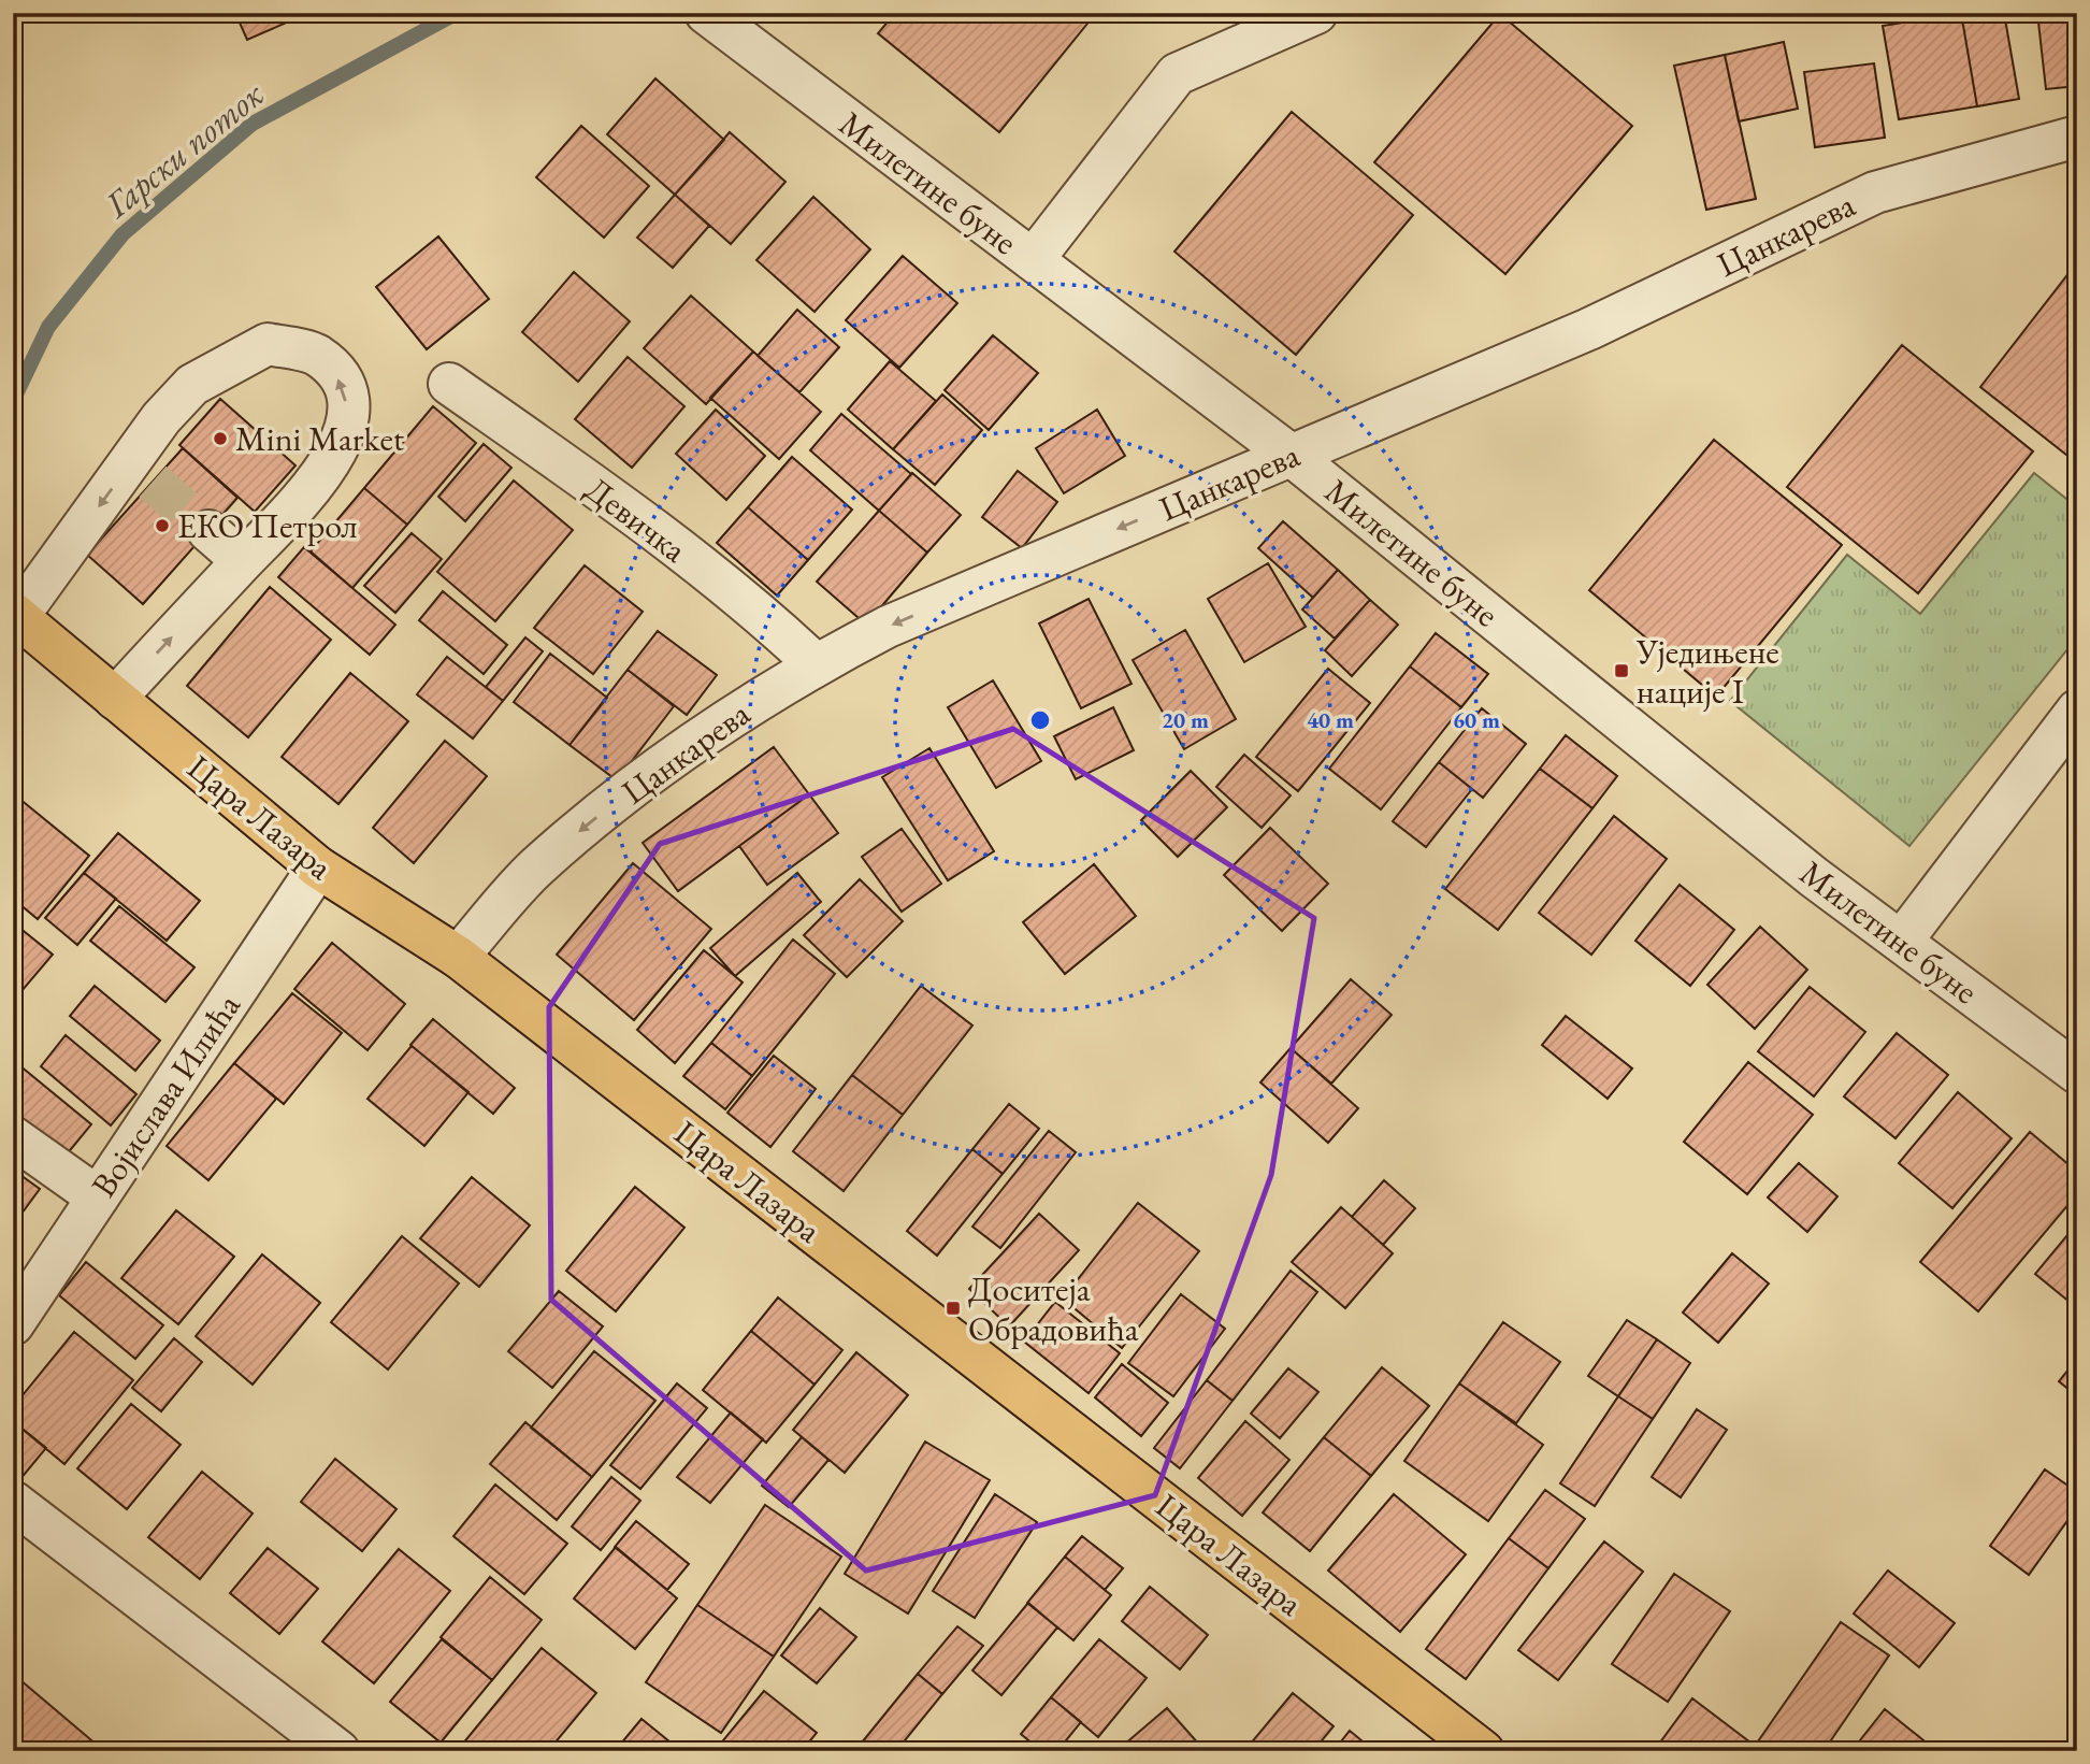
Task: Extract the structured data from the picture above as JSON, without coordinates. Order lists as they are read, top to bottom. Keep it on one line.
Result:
{"streets":{"main road":["Цара Лазара"],"street":["Милетине буне","Цанкарева","Девичка","Војислава Илића"]},"crossings":[["Милетине буне","Цанкарева"],["Цанкарева","Девичка"],["Цанкарева","Цара Лазара"],["Цара Лазара","Војислава Илића"]],"one_way":["Цанкарева"],"water":["Гарски поток"],"places":{"other":["Mini Market","ЕКО Петрол"],"transit":["Уједињене нације I","Доситеја Обрадовића"]},"rings":["20 m","40 m","60 m"]}
